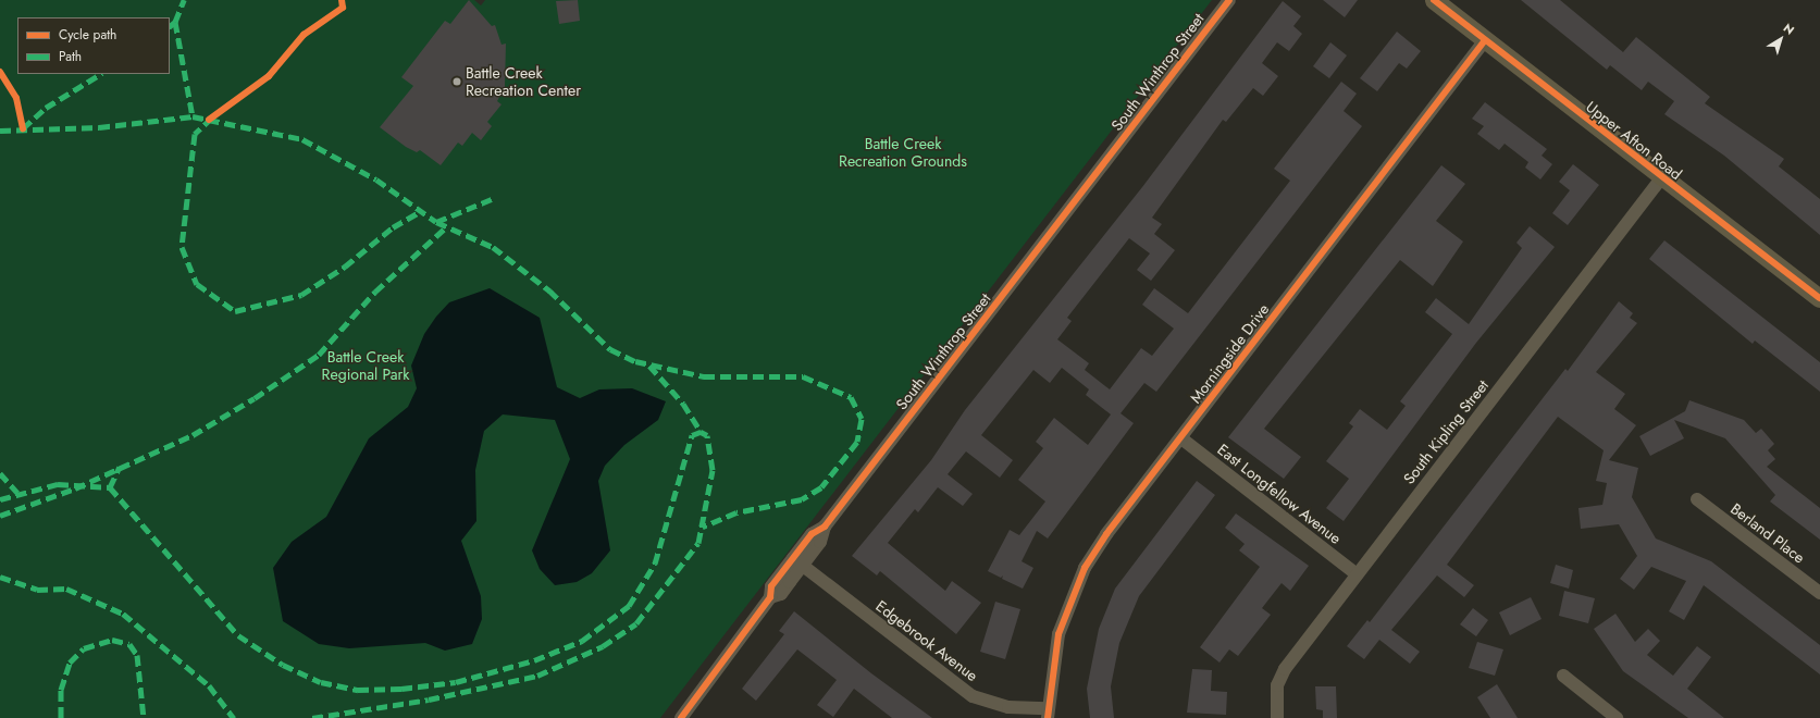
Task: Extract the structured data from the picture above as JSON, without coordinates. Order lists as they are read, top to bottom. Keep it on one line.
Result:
{"streets":{"street":["South Winthrop Street","Upper Afton Road","Morningside Drive","South Kipling Street","East Longfellow Avenue","Berland Place","Edgebrook Avenue"]},"crossings":[["South Winthrop Street","Edgebrook Avenue"],["Upper Afton Road","Morningside Drive"],["Upper Afton Road","South Kipling Street"],["Morningside Drive","East Longfellow Avenue"],["Morningside Drive","Edgebrook Avenue"],["South Kipling Street","East Longfellow Avenue"]],"parks":["Battle Creek Recreation Grounds","Battle Creek Regional Park"],"places":["Battle Creek Recreation Center"],"legend":["Cycle path","Path"],"north":"top right"}
